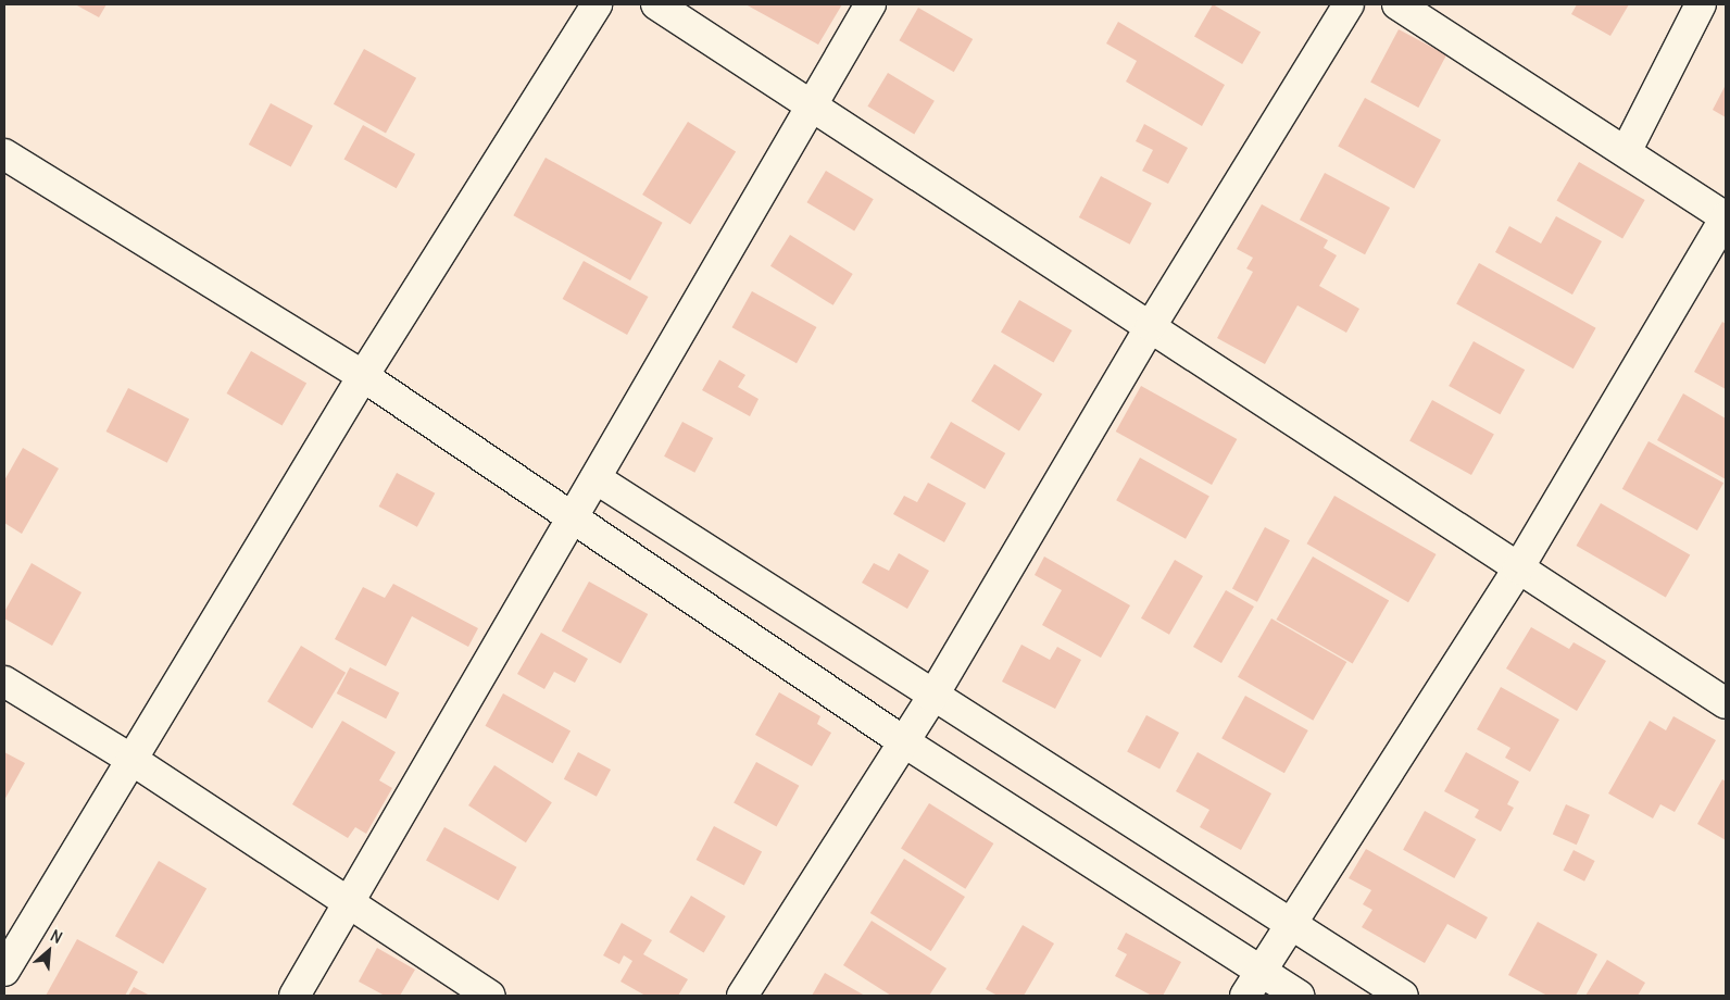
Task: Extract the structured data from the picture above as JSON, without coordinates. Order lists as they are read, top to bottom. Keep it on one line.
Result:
{"north":"top right"}
